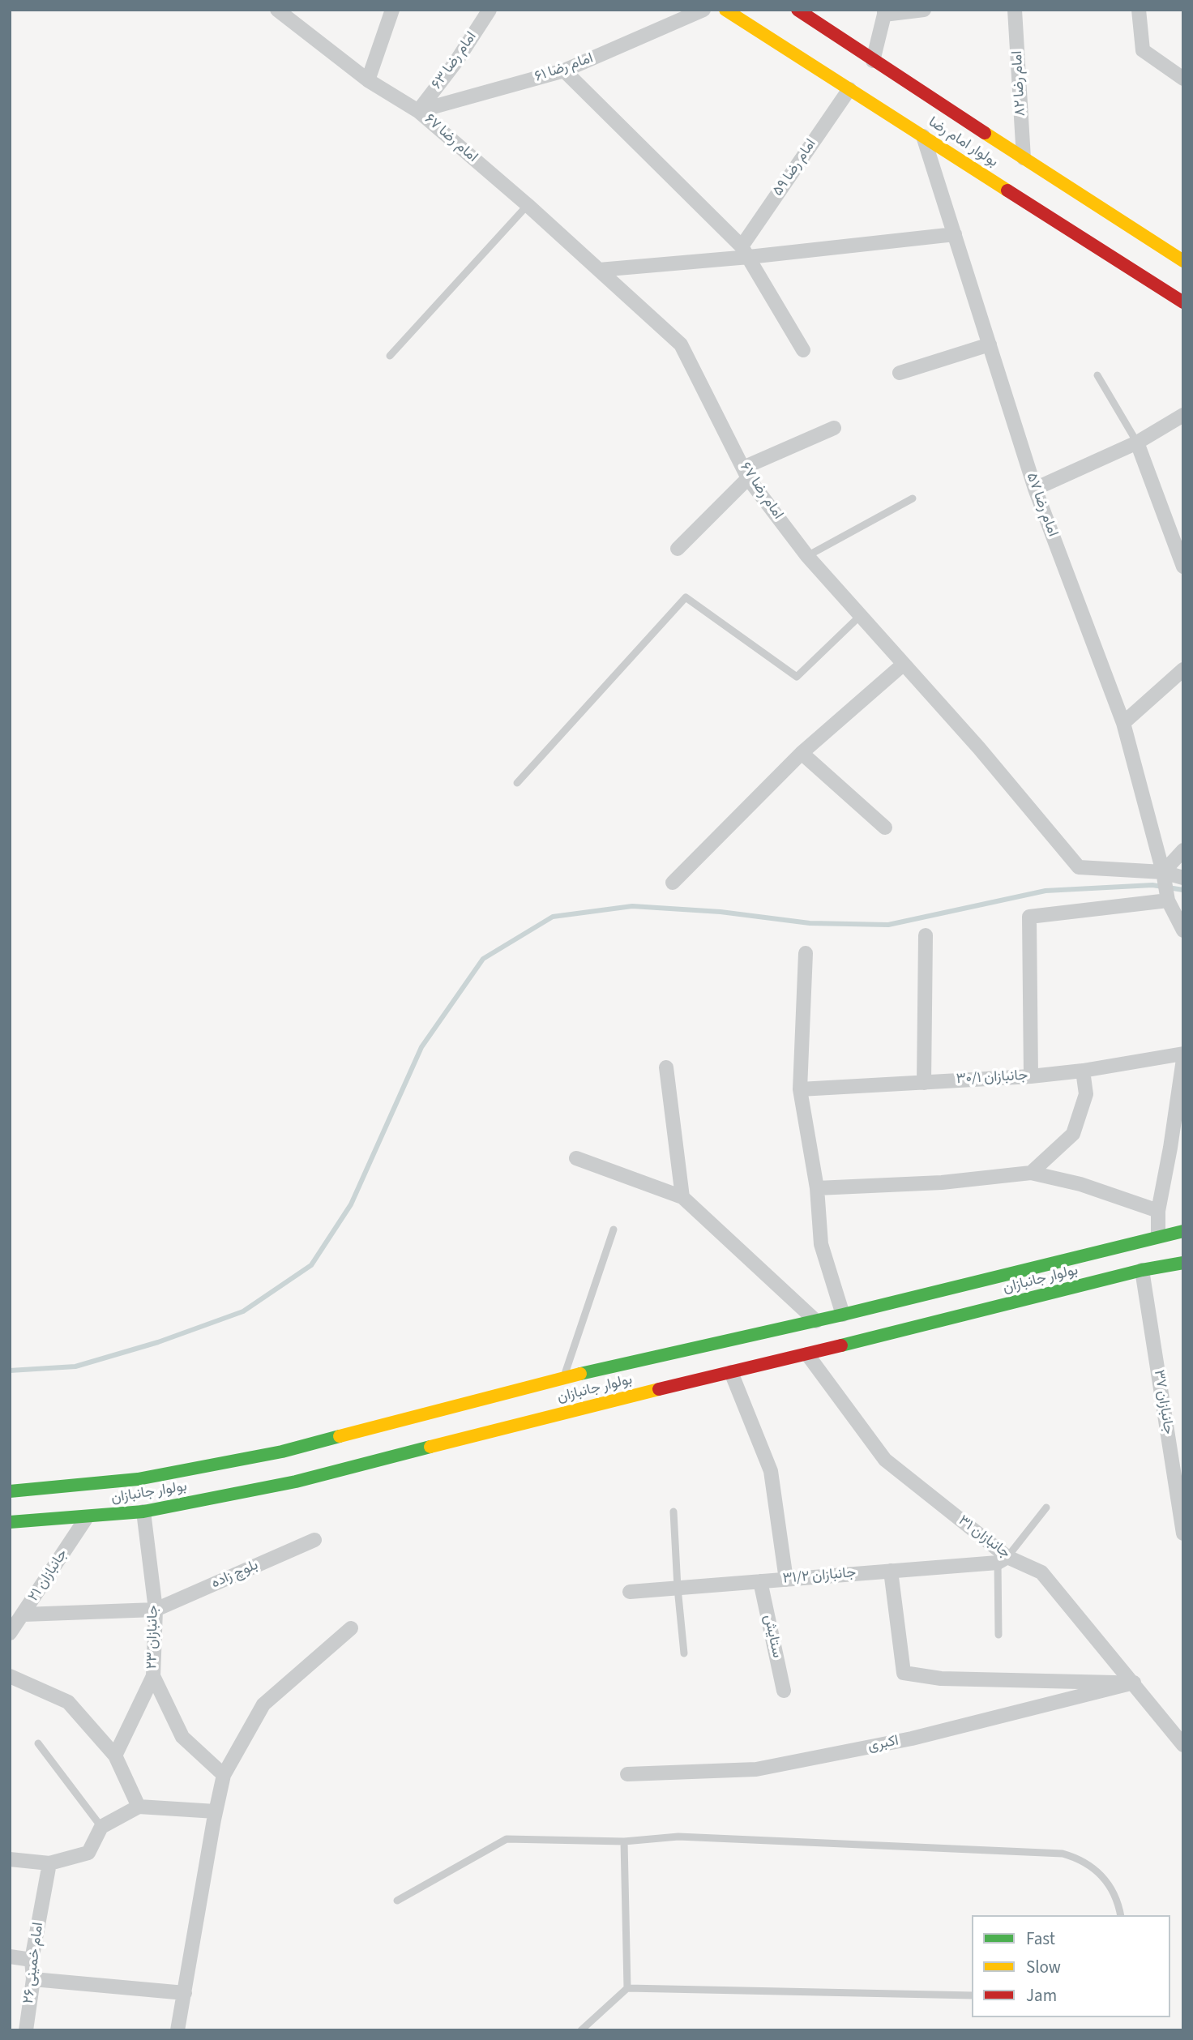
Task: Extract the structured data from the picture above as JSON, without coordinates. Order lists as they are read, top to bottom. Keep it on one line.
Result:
{"streets":{"main road":["بولوار امام رضا","بولوار جانبازان"],"street":["امام رضا ۶۳","امام رضا ۶۱","امام رضا ۸۲","امام رضا ۶۷","امام رضا ۵۹","امام رضا ۵۷","جانبازان ۳۰/۱","جانبازان ۳۷","جانبازان ۳۱","بلوچ زاده","جانبازان ۲۱","جانبازان ۳۱/۲","ستایش","جانبازان ۲۳","اکبری","امام خمینی ۲۶"]},"crossings":[["امام رضا ۶۳","امام رضا ۶۱"],["امام رضا ۶۳","امام رضا ۶۷"],["امام رضا ۶۱","امام رضا ۶۷"],["امام رضا ۸۲","بولوار امام رضا"],["امام رضا ۶۷","امام رضا ۵۷"],["بولوار امام رضا","امام رضا ۵۹"],["بولوار امام رضا","امام رضا ۵۷"],["بولوار جانبازان","جانبازان ۳۷"],["بولوار جانبازان","جانبازان ۳۱"],["بولوار جانبازان","جانبازان ۲۱"],["بولوار جانبازان","جانبازان ۲۳"],["جانبازان ۳۱","جانبازان ۳۱/۲"],["جانبازان ۳۱","اکبری"],["بلوچ زاده","جانبازان ۲۳"],["جانبازان ۳۱/۲","ستایش"]],"legend":["Fast","Slow","Jam"]}
